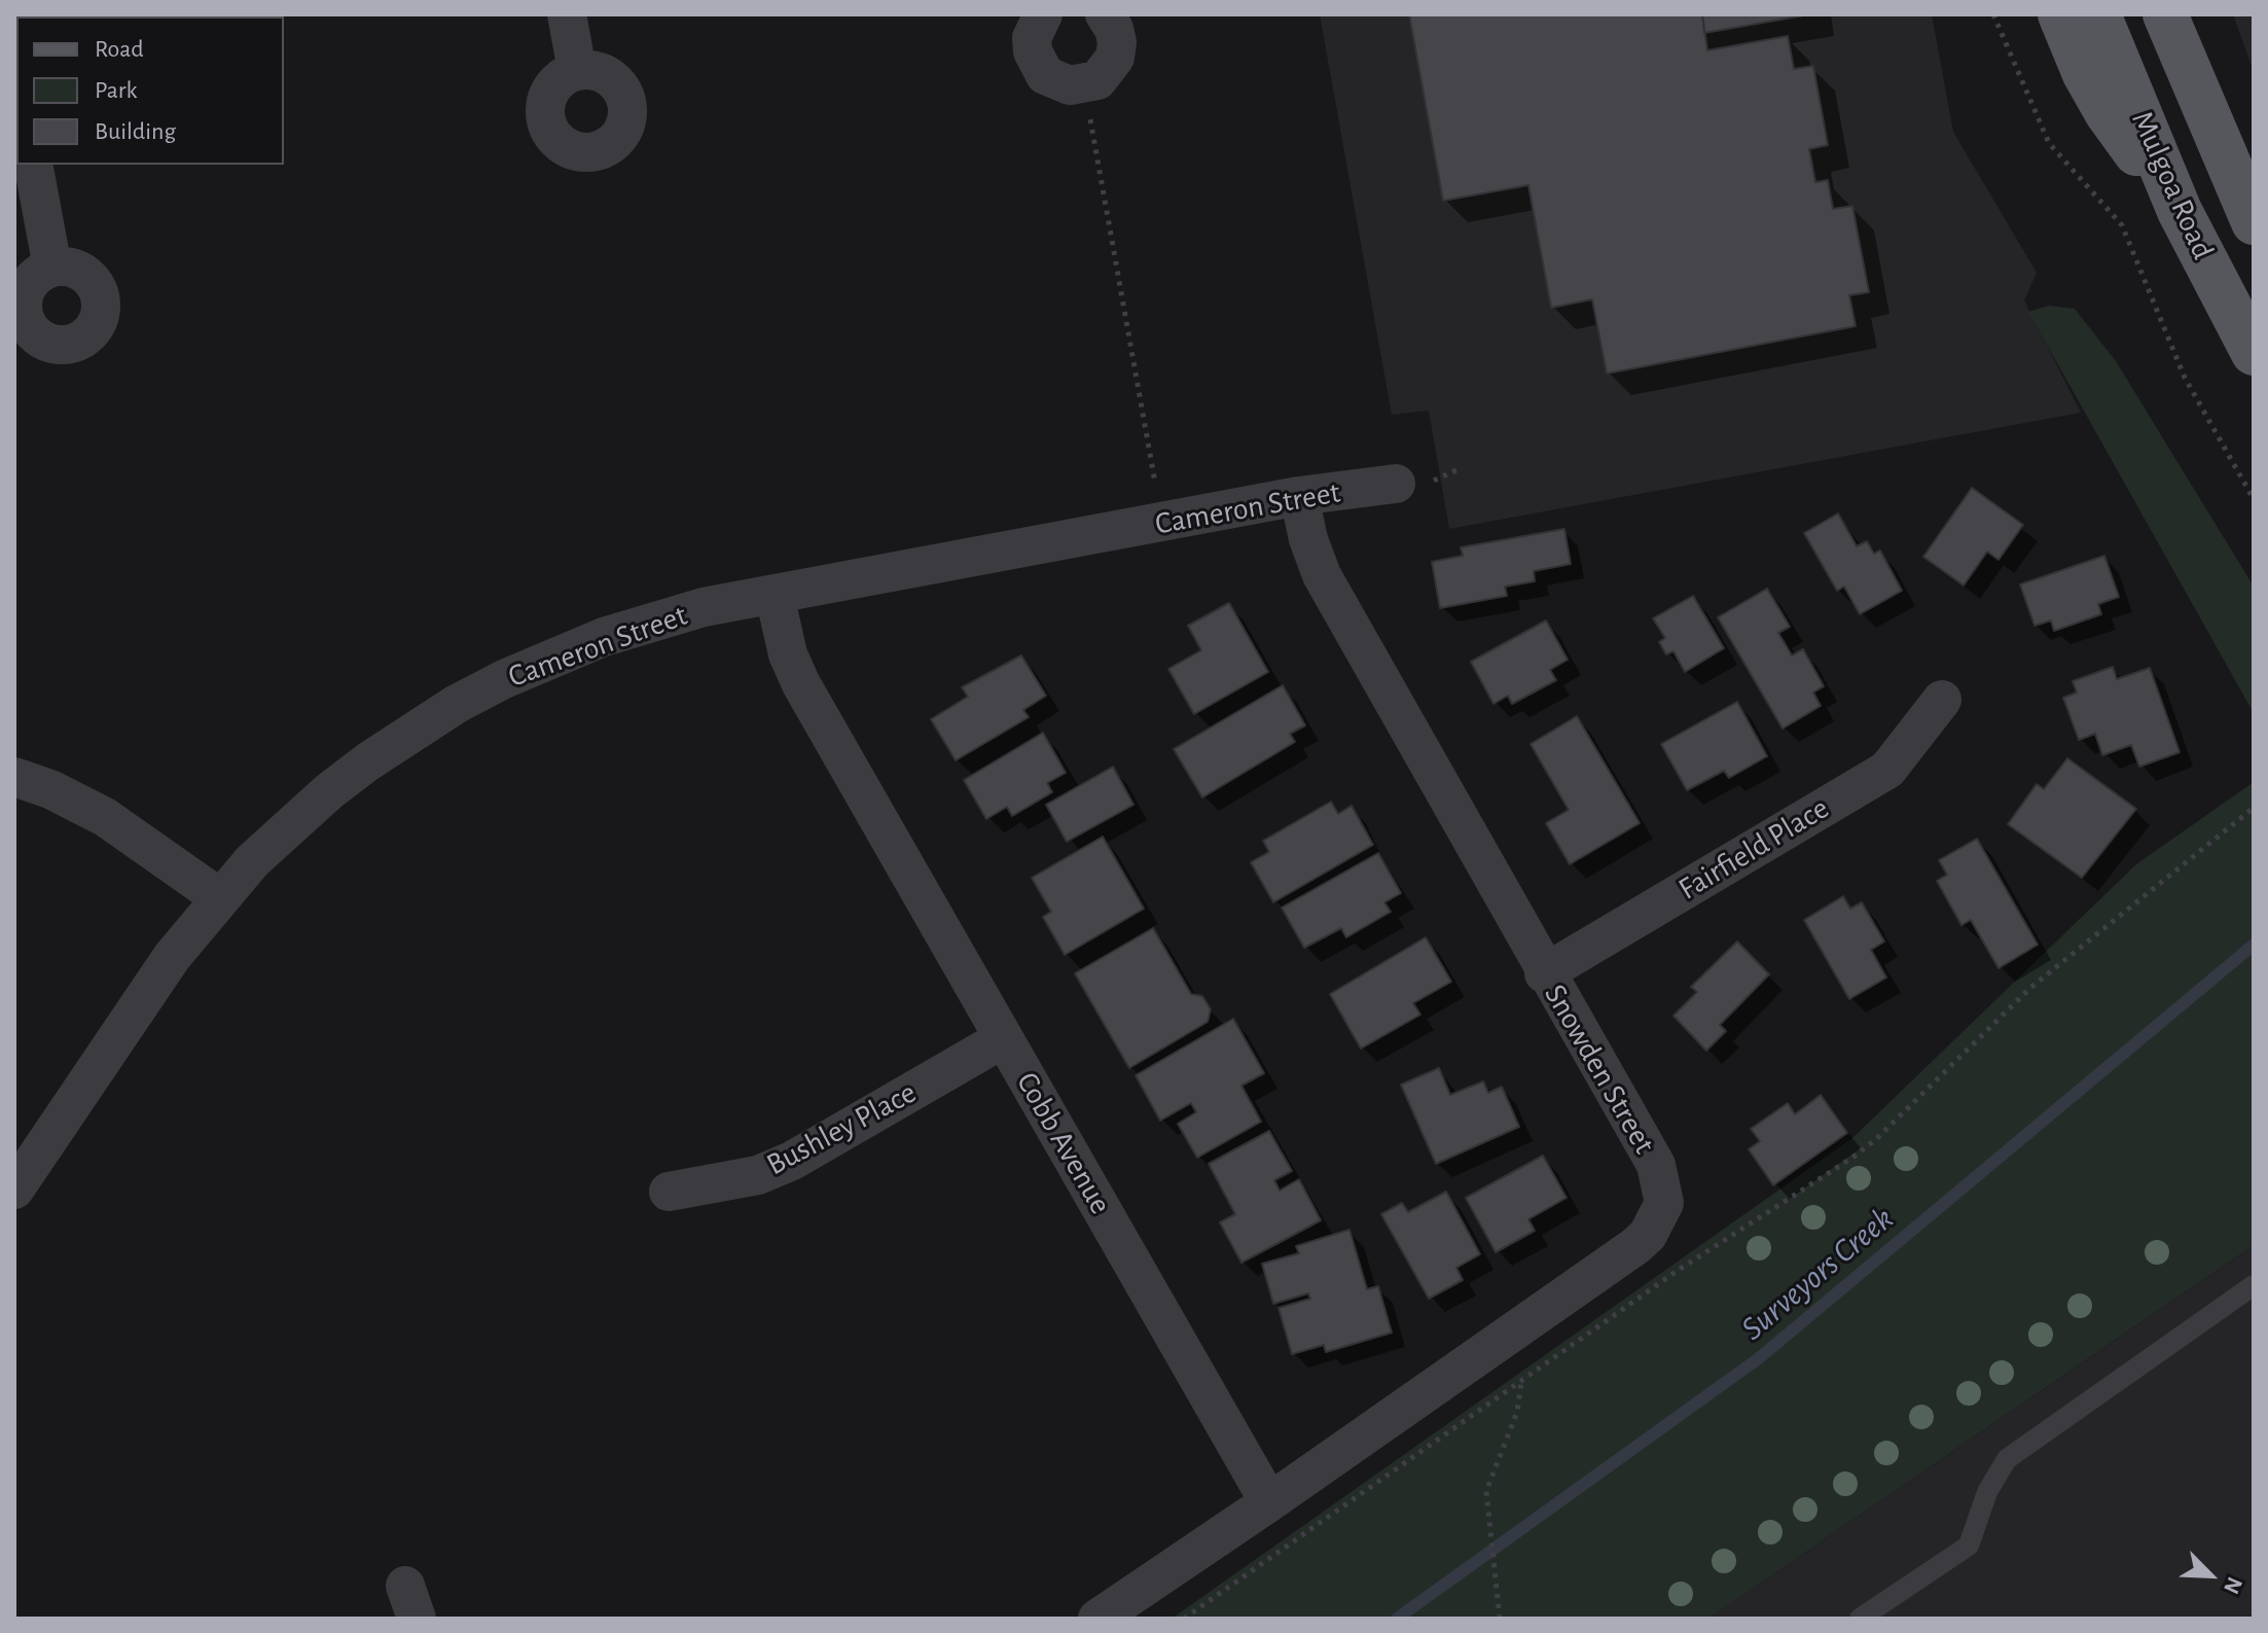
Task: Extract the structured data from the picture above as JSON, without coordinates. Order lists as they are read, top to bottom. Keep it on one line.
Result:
{"streets":{"main road":["Mulgoa Road"],"street":["Cameron Street","Fairfield Place","Snowden Street","Bushley Place","Cobb Avenue"]},"crossings":[["Cameron Street","Snowden Street"],["Cameron Street","Cobb Avenue"],["Fairfield Place","Snowden Street"],["Snowden Street","Cobb Avenue"],["Bushley Place","Cobb Avenue"]],"water":["Surveyors Creek"],"legend":["Road","Park","Building"],"north":"bottom right"}
